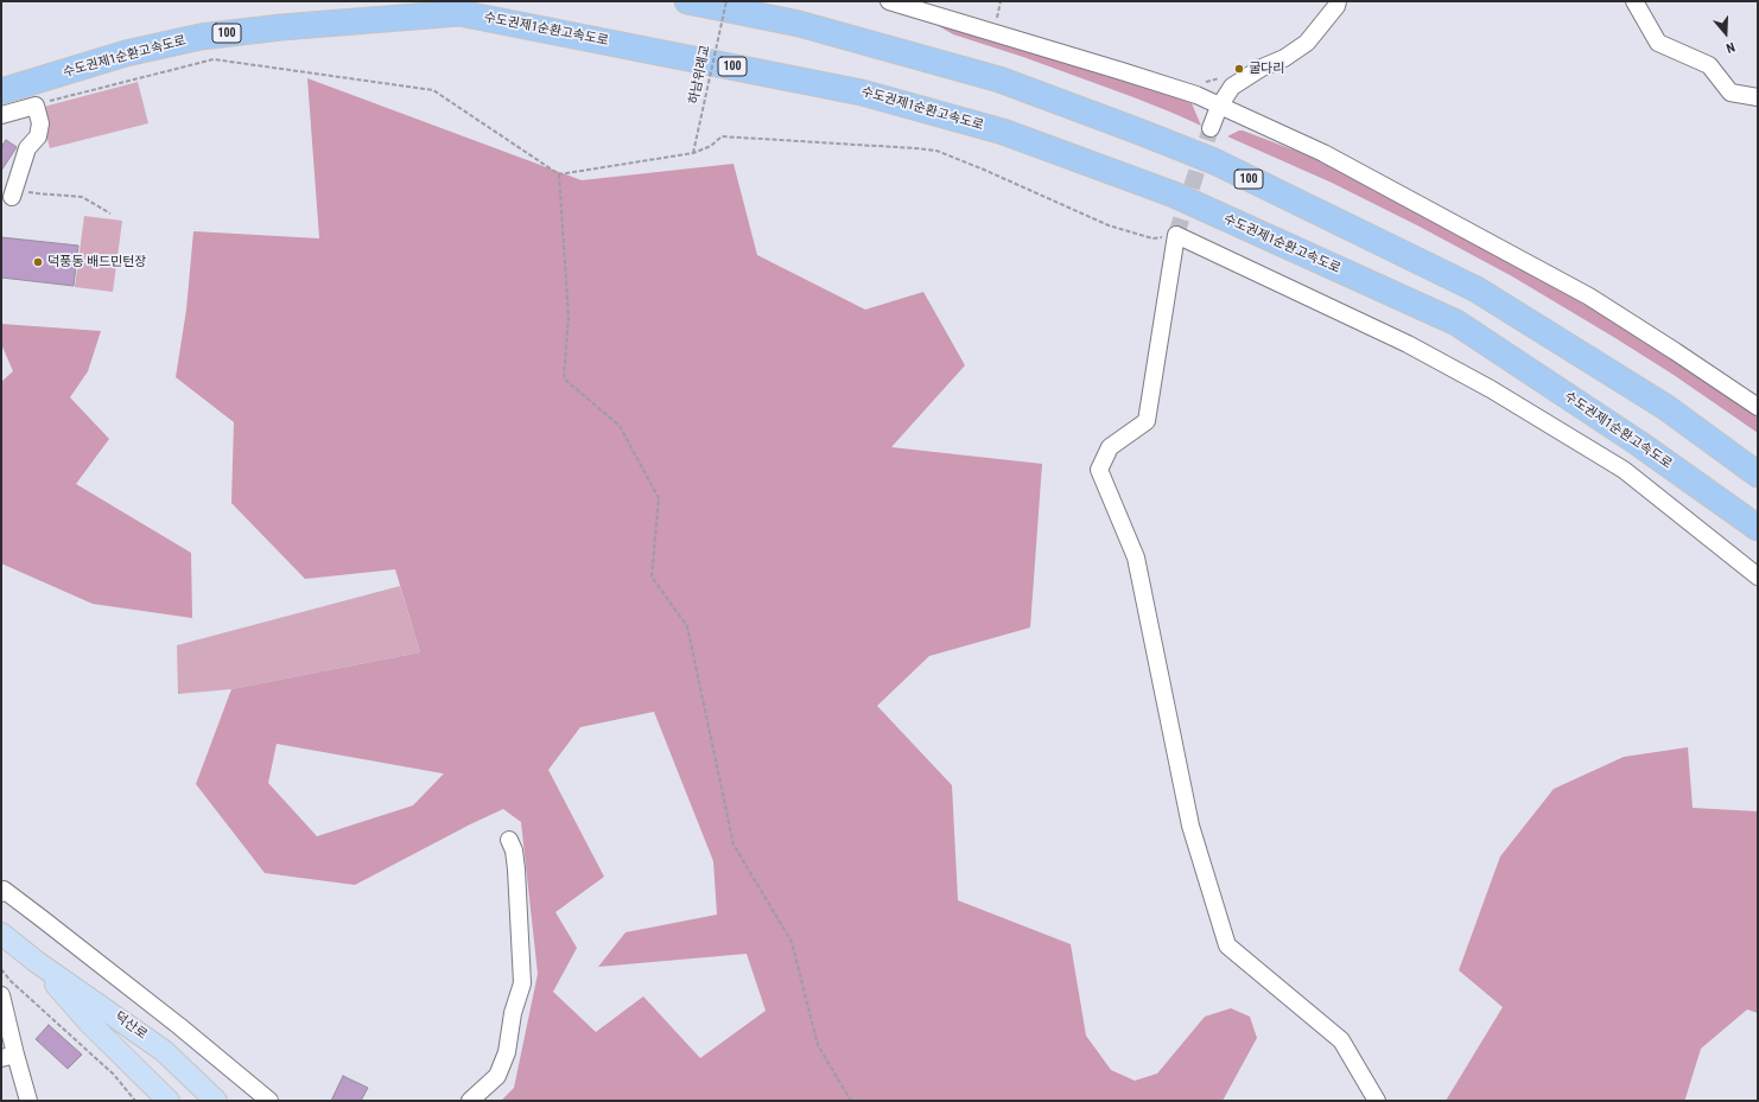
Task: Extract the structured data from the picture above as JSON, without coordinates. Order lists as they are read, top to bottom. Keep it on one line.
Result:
{"streets":{"highway":["수도권제1순환고속도로","100"],"main road":["덕산로"],"path":["하남위례교"]},"places":["굴다리","덕풍동 배드민턴장"],"north":"bottom"}
